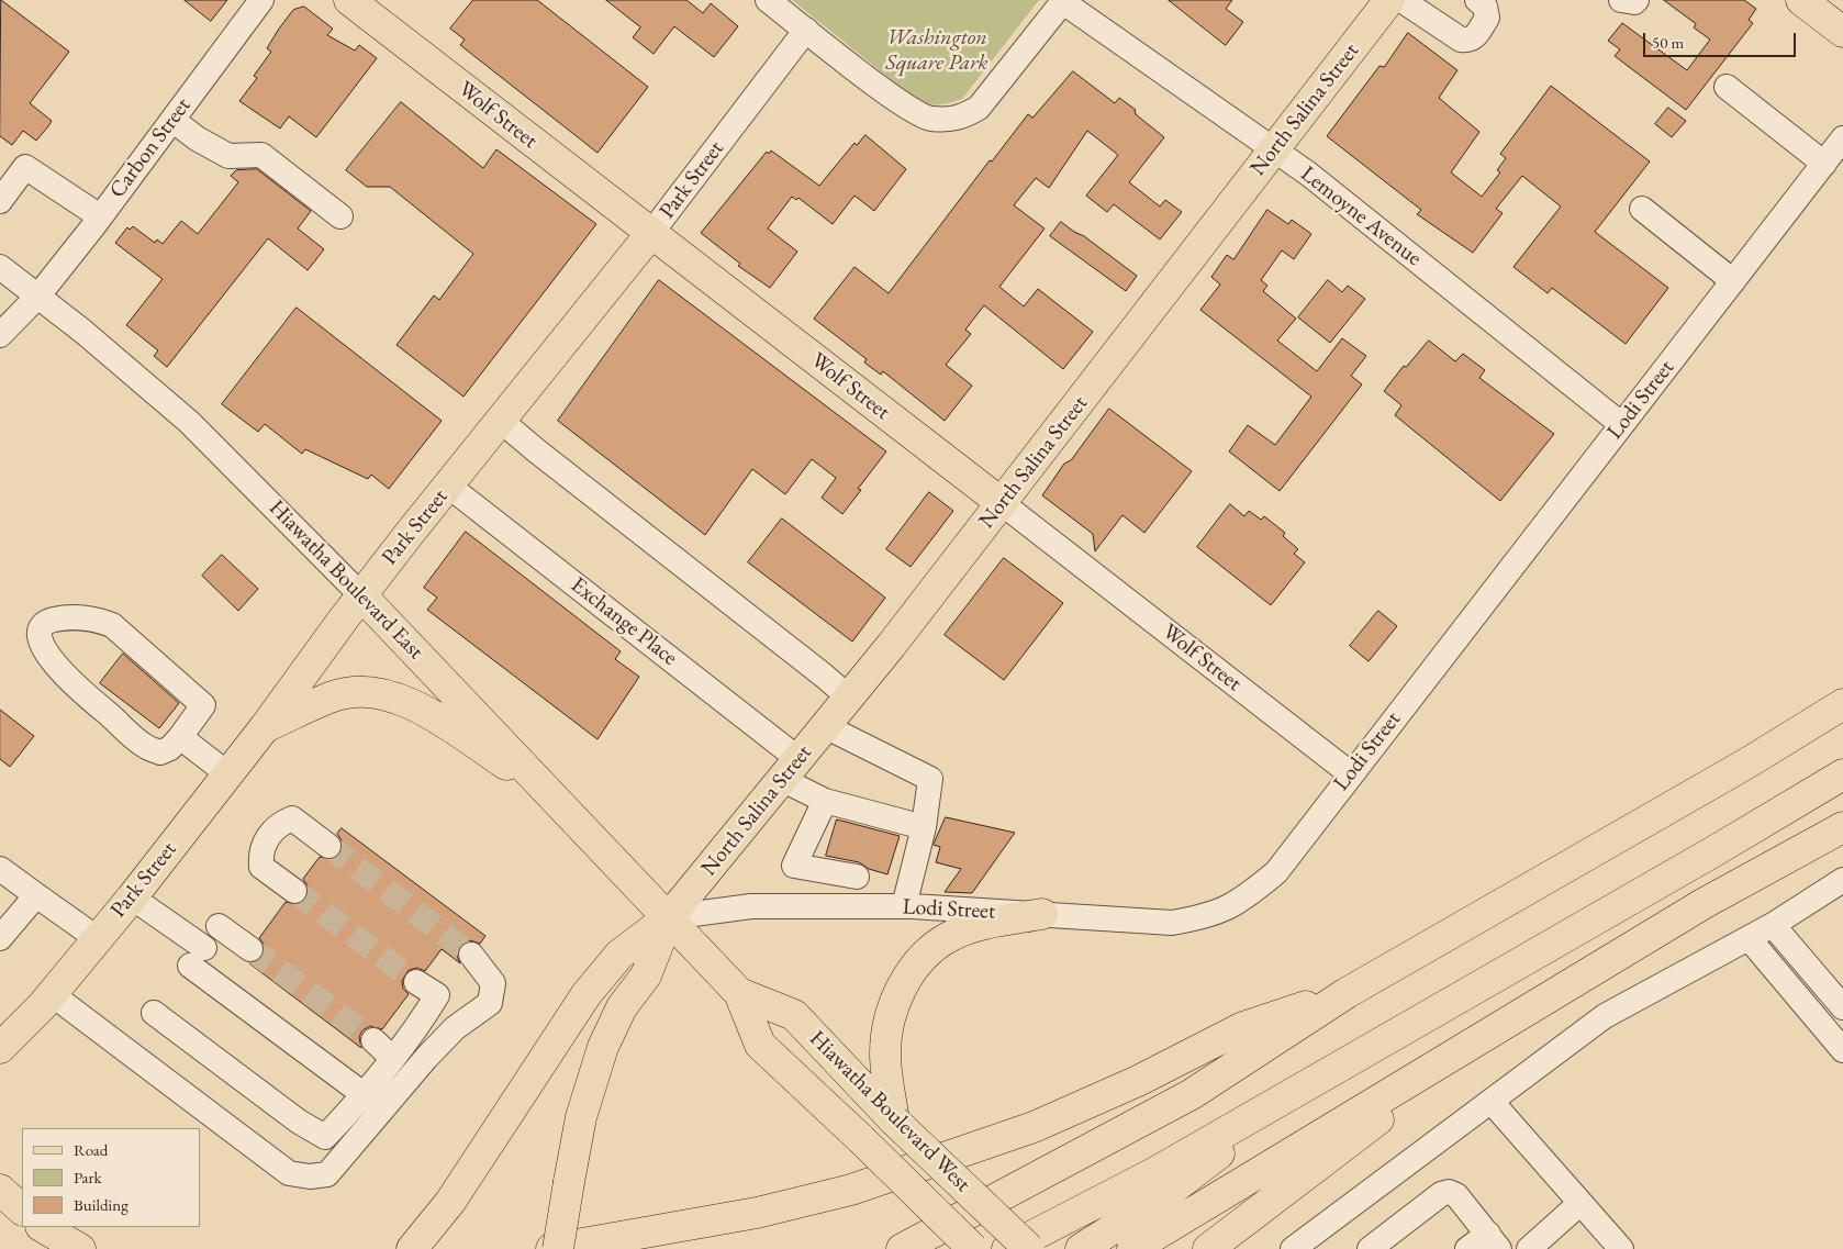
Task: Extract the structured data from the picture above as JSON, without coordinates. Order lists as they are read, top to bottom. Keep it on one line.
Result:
{"streets":{"main road":["North Salina Street","Wolf Street","Park Street","Hiawatha Boulevard East","Hiawatha Boulevard West"],"street":["Carbon Street","Lemoyne Avenue","Lodi Street","Exchange Place"]},"crossings":[["North Salina Street","Wolf Street"],["North Salina Street","Lemoyne Avenue"],["North Salina Street","Lodi Street"],["North Salina Street","Hiawatha Boulevard East"],["North Salina Street","Exchange Place"],["North Salina Street","Hiawatha Boulevard West"],["Wolf Street","Park Street"],["Wolf Street","Lodi Street"],["Carbon Street","Hiawatha Boulevard East"],["Park Street","Hiawatha Boulevard East"],["Park Street","Exchange Place"],["Lemoyne Avenue","Lodi Street"],["Lodi Street","Hiawatha Boulevard East"],["Lodi Street","Hiawatha Boulevard West"],["Hiawatha Boulevard East","Hiawatha Boulevard West"]],"parks":["Washington Square Park"],"legend":["Road","Park","Building"],"scale_bar":"50 m"}
